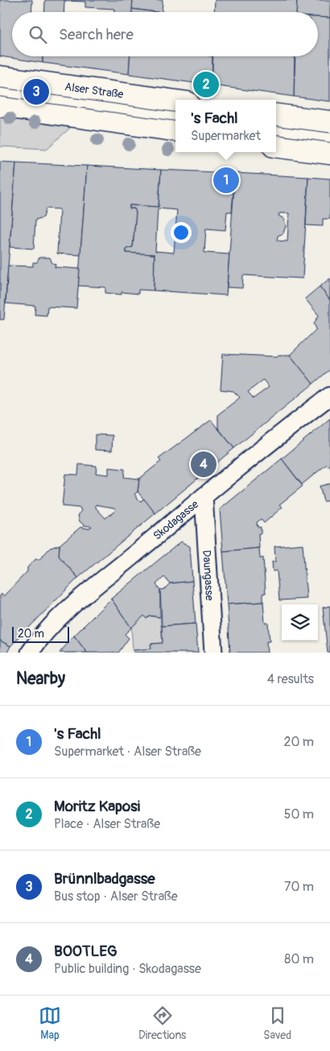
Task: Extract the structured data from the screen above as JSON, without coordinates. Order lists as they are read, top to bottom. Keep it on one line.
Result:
{"streets":{"main road":["Alser Straße"],"street":["Skodagasse","Daungasse"]},"crossings":[["Skodagasse","Daungasse"]],"scale_bar":"20 m","page":{"search":"Search here","pins":["2","3","1","4"],"popup":["'s Fachl","Supermarket"],"scale":"20 m","heading":["Nearby","4 results"],"list":[{"mark":"1","name":"'s Fachl","note":"Supermarket · Alser Straße","value":"20 m"},{"mark":"2","name":"Moritz Kaposi","note":"Place · Alser Straße","value":"50 m"},{"mark":"3","name":"Brünnlbadgasse","note":"Bus stop · Alser Straße","value":"70 m"},{"mark":"4","name":"BOOTLEG","note":"Public building · Skodagasse","value":"80 m"}],"nav":["Map","Directions","Saved"]}}
